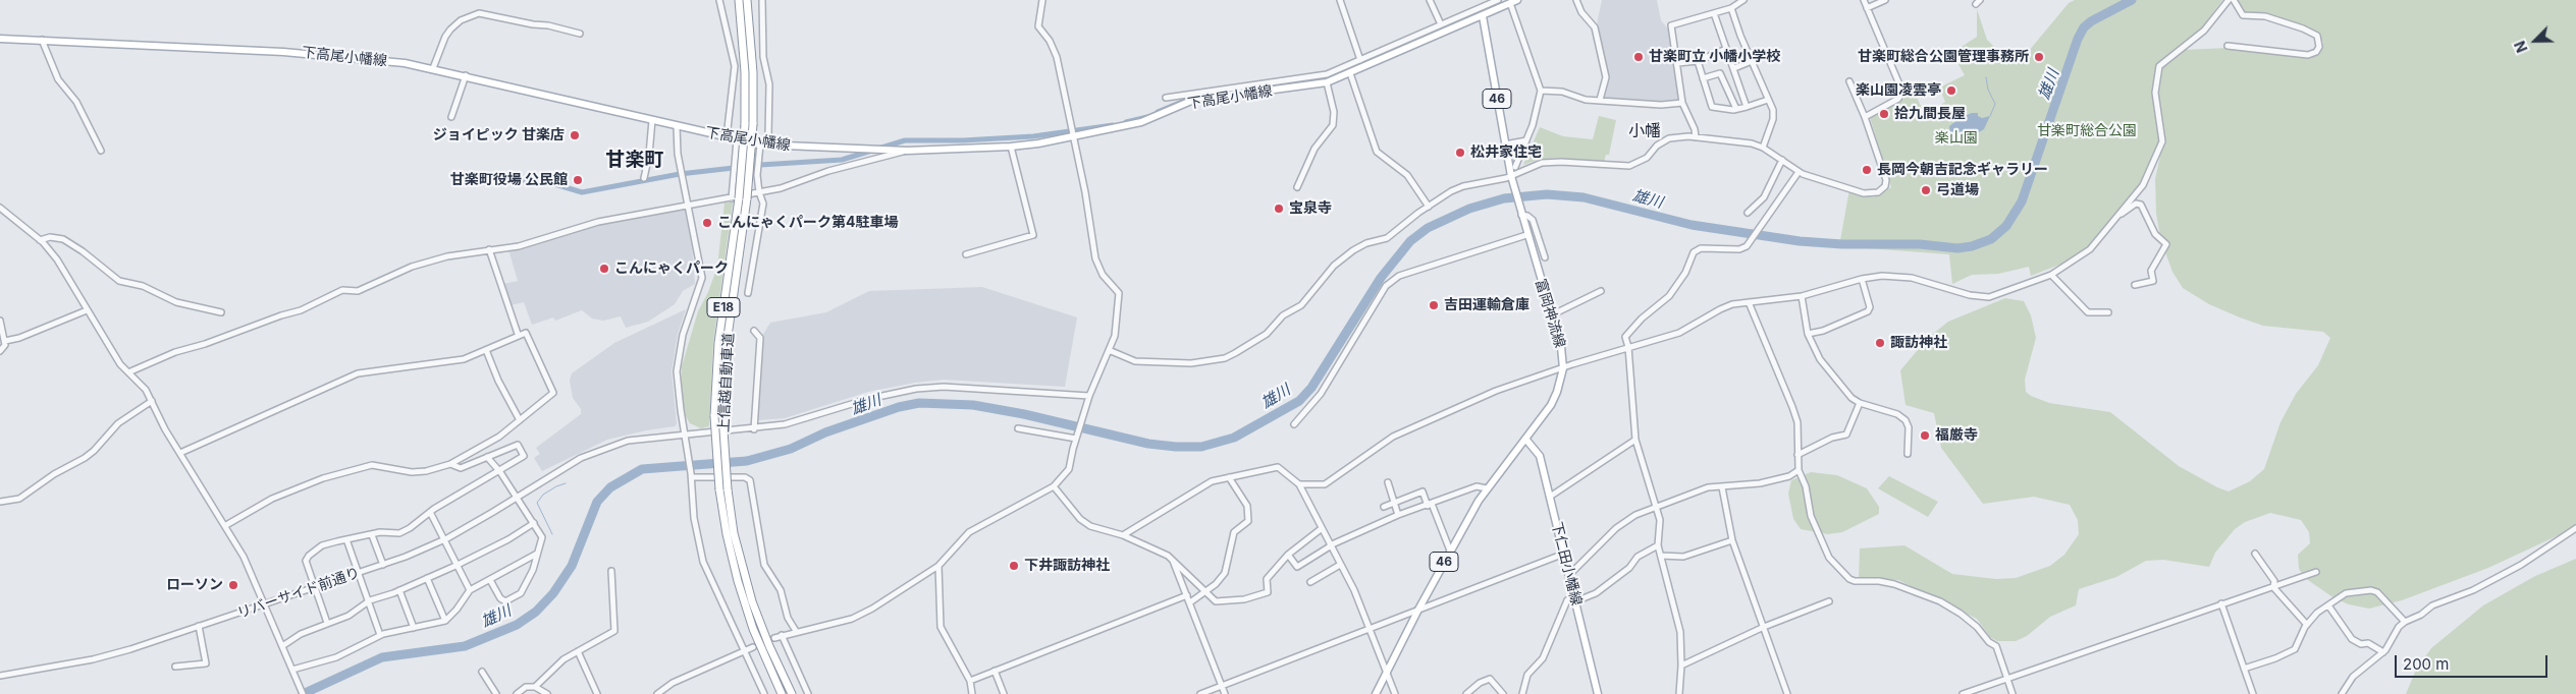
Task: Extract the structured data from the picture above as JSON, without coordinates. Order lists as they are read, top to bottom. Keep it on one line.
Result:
{"streets":{"highway":["E18","上信越自動車道"],"main road":["下高尾小幡線","46","富岡神流線","下仁田小幡線"],"street":["リバーサイド前通り"]},"crossings":[["下高尾小幡線","富岡神流線"],["富岡神流線","下仁田小幡線"]],"districts":["小幡","甘楽町"],"water":["雄川"],"parks":["甘楽町総合公園","楽山園"],"places":["甘楽町立 小幡小学校","甘楽町総合公園管理事務所","楽山園凌雲亭","拾九間長屋","ジョイピック 甘楽店","松井家住宅","長岡今朝吉記念ギャラリー","甘楽町役場 公民館","弓道場","宝泉寺","こんにゃくパーク第4駐車場","こんにゃくパーク","吉田運輸倉庫","諏訪神社","福厳寺","下井諏訪神社","ローソン"],"scale_bar":"200 m","north":"bottom left"}
